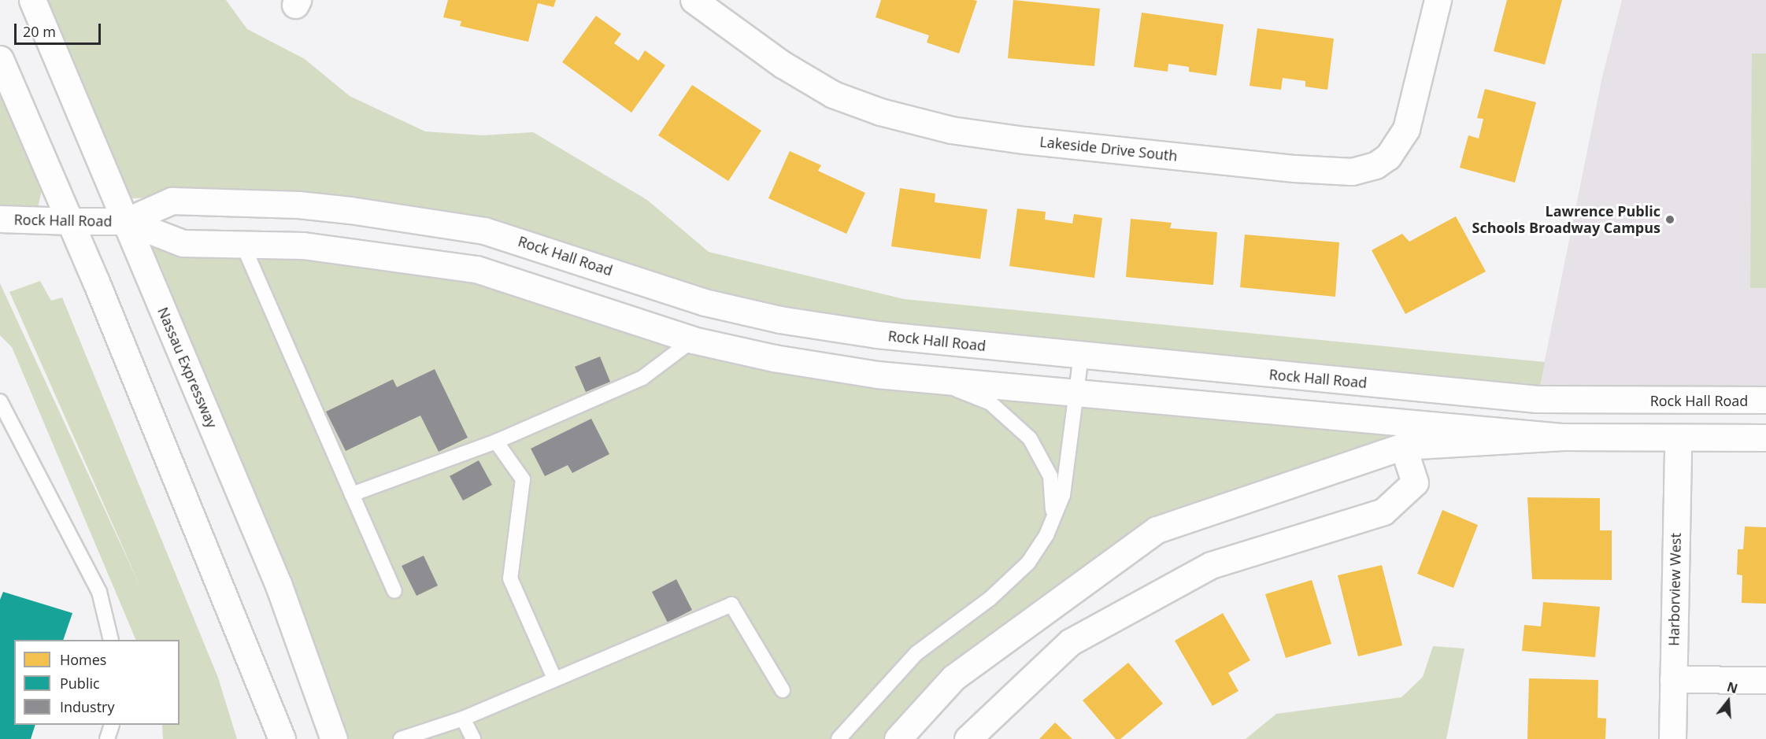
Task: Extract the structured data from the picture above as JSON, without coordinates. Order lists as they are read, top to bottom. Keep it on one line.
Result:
{"streets":{"main road":["Lakeside Drive South","Rock Hall Road","Nassau Expressway","Harborview West"]},"crossings":[["Rock Hall Road","Nassau Expressway"],["Rock Hall Road","Harborview West"]],"places":["Lawrence Public Schools Broadway Campus"],"legend":["Homes","Public","Industry"],"scale_bar":"20 m","north":"top"}
